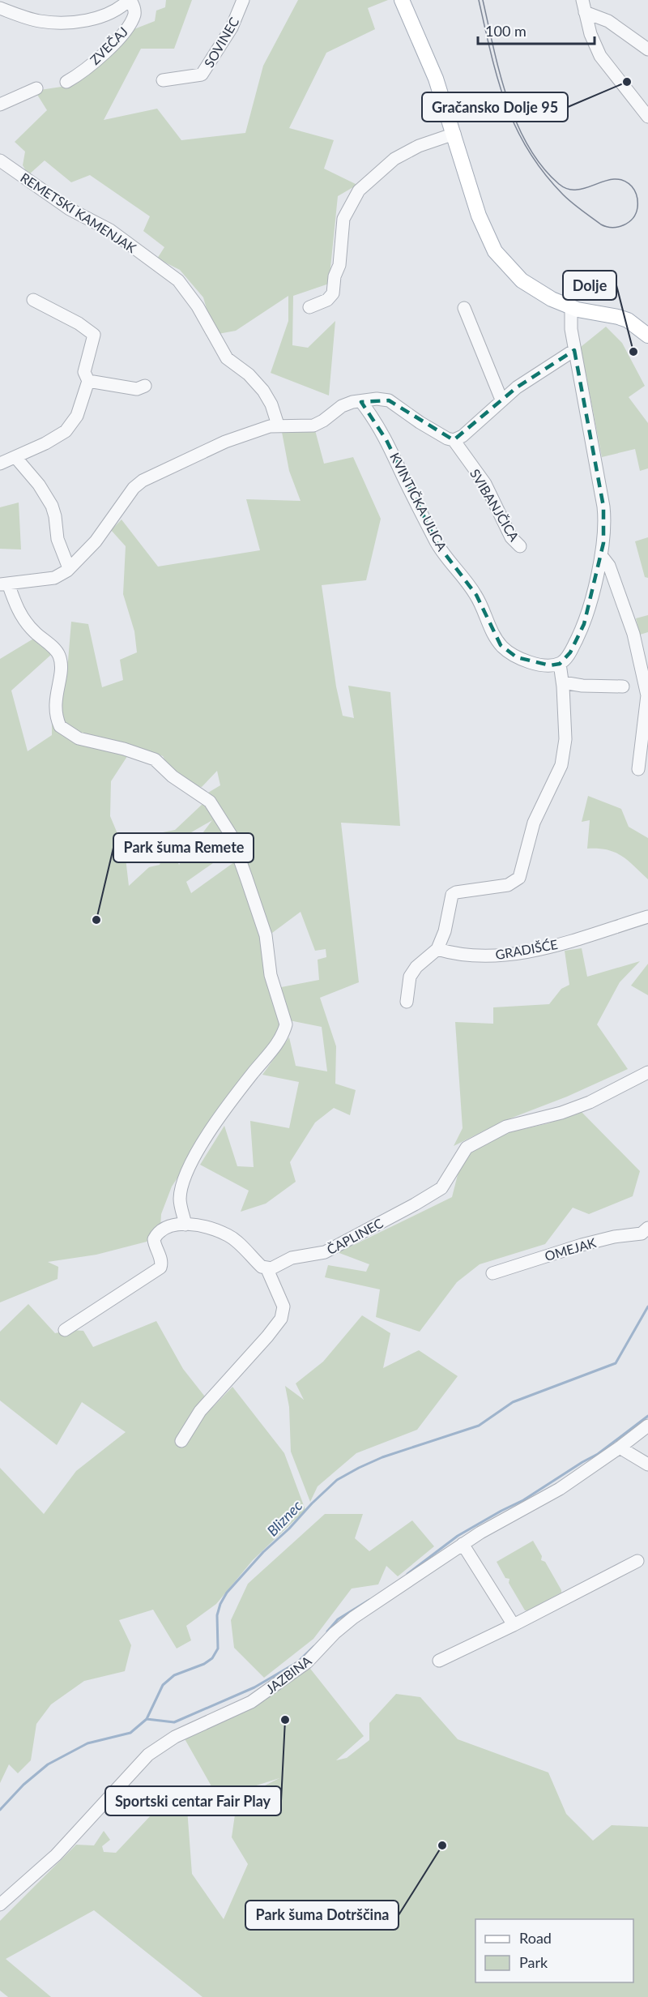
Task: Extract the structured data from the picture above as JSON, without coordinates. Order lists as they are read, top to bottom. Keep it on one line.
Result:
{"streets":{"street":["SOVINEC","ZVEČAJ","REMETSKI KAMENJAK","KVINTIČKA ULICA","SVIBANJČICA","GRADIŠĆE","ČAPLINEC","OMEJAK","JAZBINA"]},"crossings":[["KVINTIČKA ULICA","SVIBANJČICA"]],"water":["Bliznec"],"places":["Gračansko Dolje 95","Dolje","Park šuma Remete","Sportski centar Fair Play","Park šuma Dotrščina"],"legend":["Road","Park"],"scale_bar":"100 m"}
